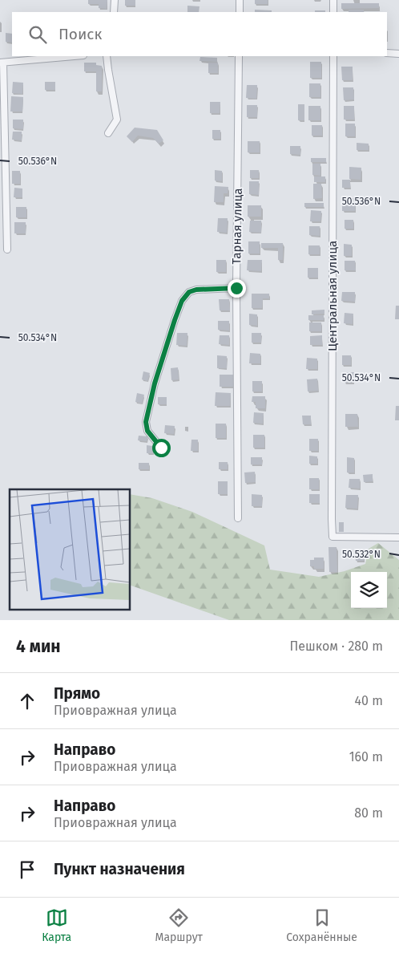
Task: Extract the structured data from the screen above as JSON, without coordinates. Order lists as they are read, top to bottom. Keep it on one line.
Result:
{"streets":{"street":["Тарная улица","Центральная улица"]},"page":{"search":"Поиск","heading":["4 мин","Пешком · 280 m"],"list":[["Прямо","Приовражная улица","40 m"],["Направо","Приовражная улица","160 m"],["Направо","Приовражная улица","80 m"],"Пункт назначения"],"nav":["Карта","Маршрут","Сохранённые"]},"coordinates":["50.536°N","50.534°N","50.532°N"]}
